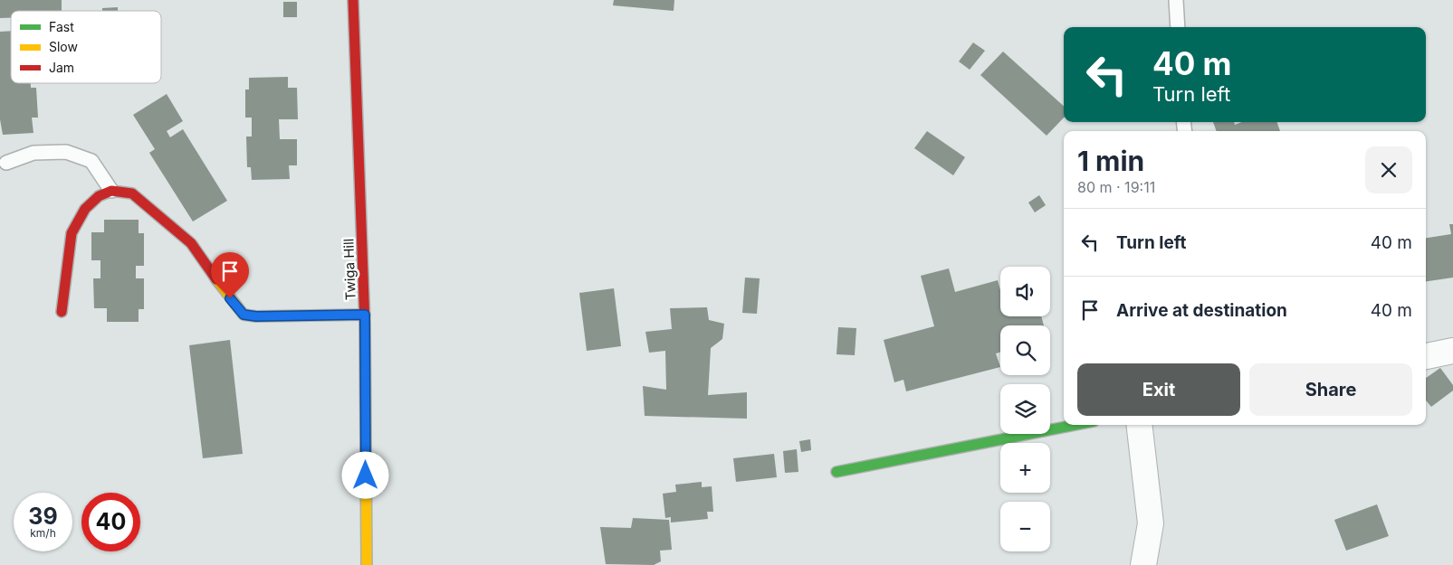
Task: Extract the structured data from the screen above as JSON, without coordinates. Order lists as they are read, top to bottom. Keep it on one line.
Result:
{"streets":{"street":["Twiga Hill"]},"legend":["Fast","Slow","Jam"],"page":{"turn":["40 m","Turn left"],"heading":["1 min","80 m · 19:11"],"list":[{"name":"Turn left","value":"40 m"},{"name":"Arrive at destination","value":"40 m"}],"map_buttons":["+","−"],"buttons":["Exit","Share"],"speed":"39 km/h","limit":"40"}}
